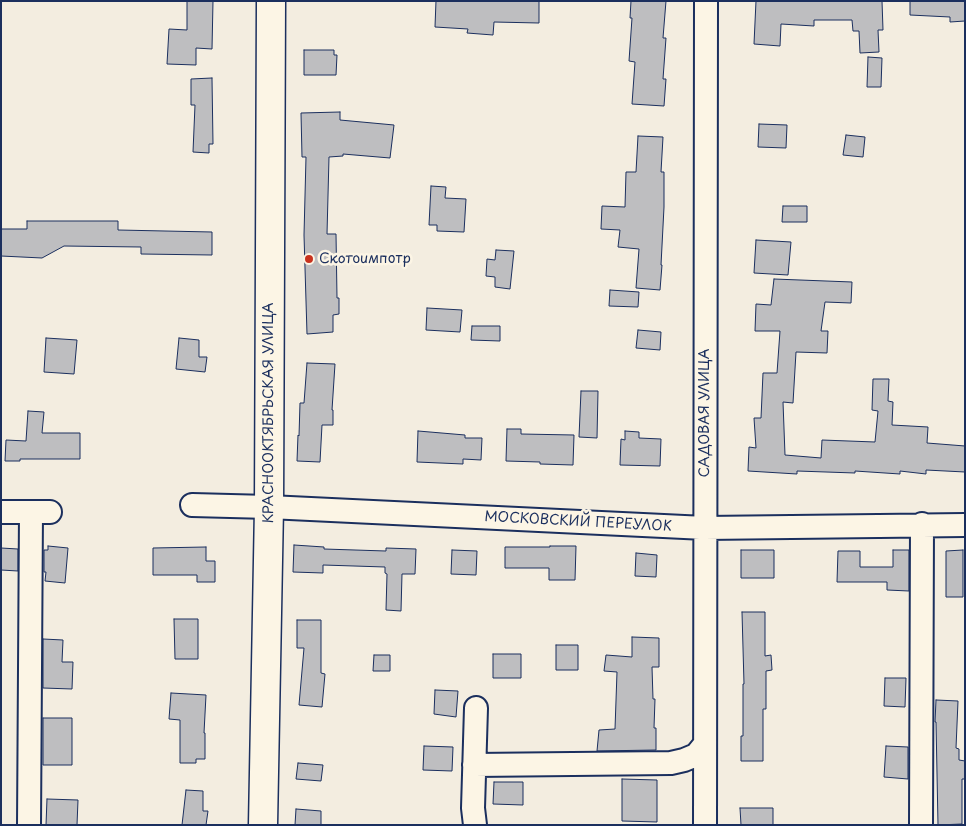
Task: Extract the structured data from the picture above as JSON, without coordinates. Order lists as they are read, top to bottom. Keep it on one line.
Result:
{"streets":{"main road":["КРАСНООКТЯБРЬСКАЯ УЛИЦА"],"street":["САДОВАЯ УЛИЦА","МОСКОВСКИЙ ПЕРЕУЛОК"]},"crossings":[["КРАСНООКТЯБРЬСКАЯ УЛИЦА","МОСКОВСКИЙ ПЕРЕУЛОК"],["САДОВАЯ УЛИЦА","МОСКОВСКИЙ ПЕРЕУЛОК"]],"places":["Скотоимпотр"]}
